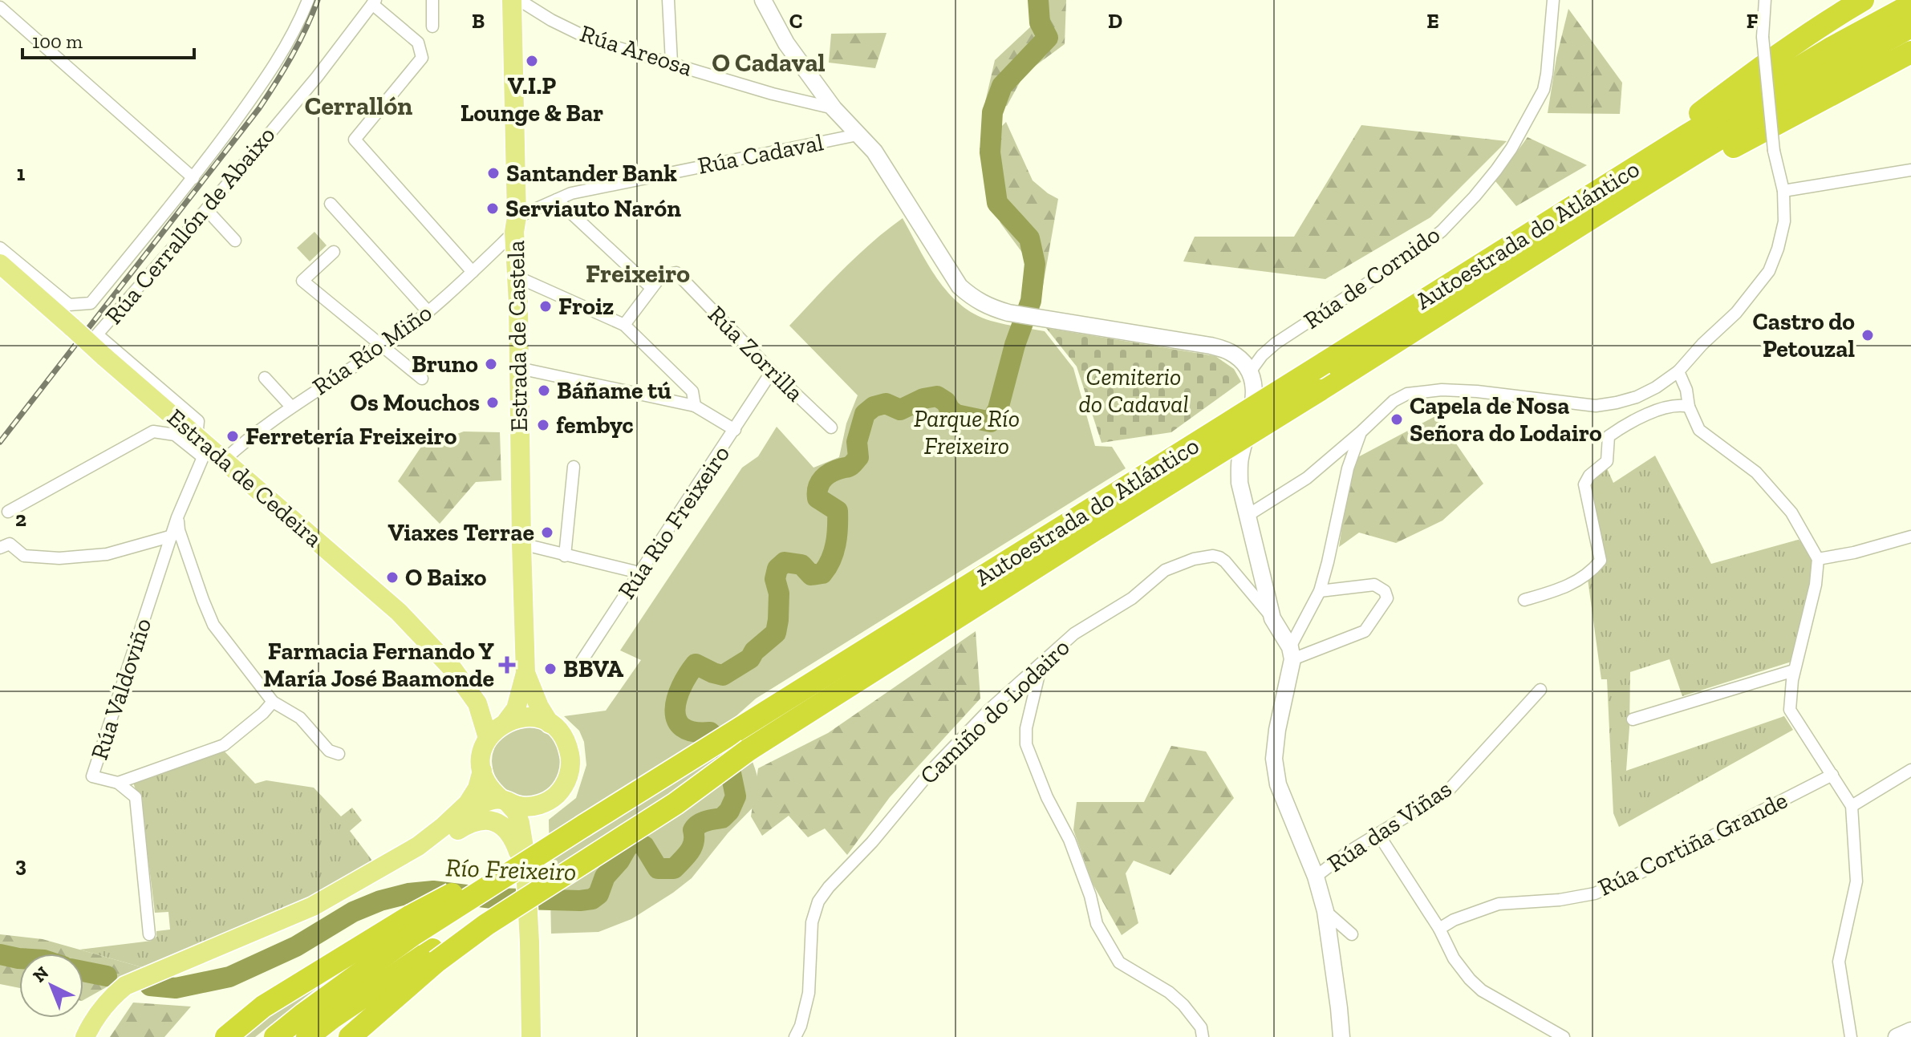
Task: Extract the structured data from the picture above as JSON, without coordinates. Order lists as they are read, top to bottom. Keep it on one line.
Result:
{"streets":{"highway":["Autoestrada do Atlántico"],"main road":["Estrada de Castela","Estrada de Cedeira"],"street":["Rúa Areosa","Rúa Cadaval","Rúa Cerrallón de Abaixo","Rúa de Cornido","Rúa Río Miño","Rúa Zorrilla","Rúa Rio Freixeiro","Rúa Valdoviño","Camiño do Lodairo","Rúa das Viñas","Rúa Cortiña Grande"]},"crossings":[["Rúa Cadaval","Estrada de Castela"],["Rúa Cadaval","Rúa Río Miño"],["Rúa Cerrallón de Abaixo","Rúa Río Miño"],["Rúa Cerrallón de Abaixo","Estrada de Cedeira"],["Rúa Cerrallón de Abaixo","Rúa Valdoviño"],["Estrada de Castela","Rúa Río Miño"],["Rúa Río Miño","Estrada de Cedeira"],["Rúa Río Miño","Rúa Valdoviño"],["Rúa Zorrilla","Rúa Rio Freixeiro"],["Estrada de Cedeira","Rúa Valdoviño"]],"districts":["O Cadaval","Cerrallón","Freixeiro"],"water":["Río Freixeiro"],"parks":["Cemiterio do Cadaval","Parque Río Freixeiro"],"places":{"other":["V.I.P Lounge & Bar","Santander Bank","Serviauto Narón","Froiz","Castro do Petouzal","Bruno","Báñame tú","Os Mouchos","Capela de Nosa Señora do Lodairo","fembyc","Ferretería Freixeiro","Viaxes Terrae","O Baixo","BBVA"],"health":["Farmacia Fernando Y María José Baamonde"]},"scale_bar":"100 m","north":"top left","grid":{"columns":["B","C","D","E","F"],"rows":["1","2","3"]}}
